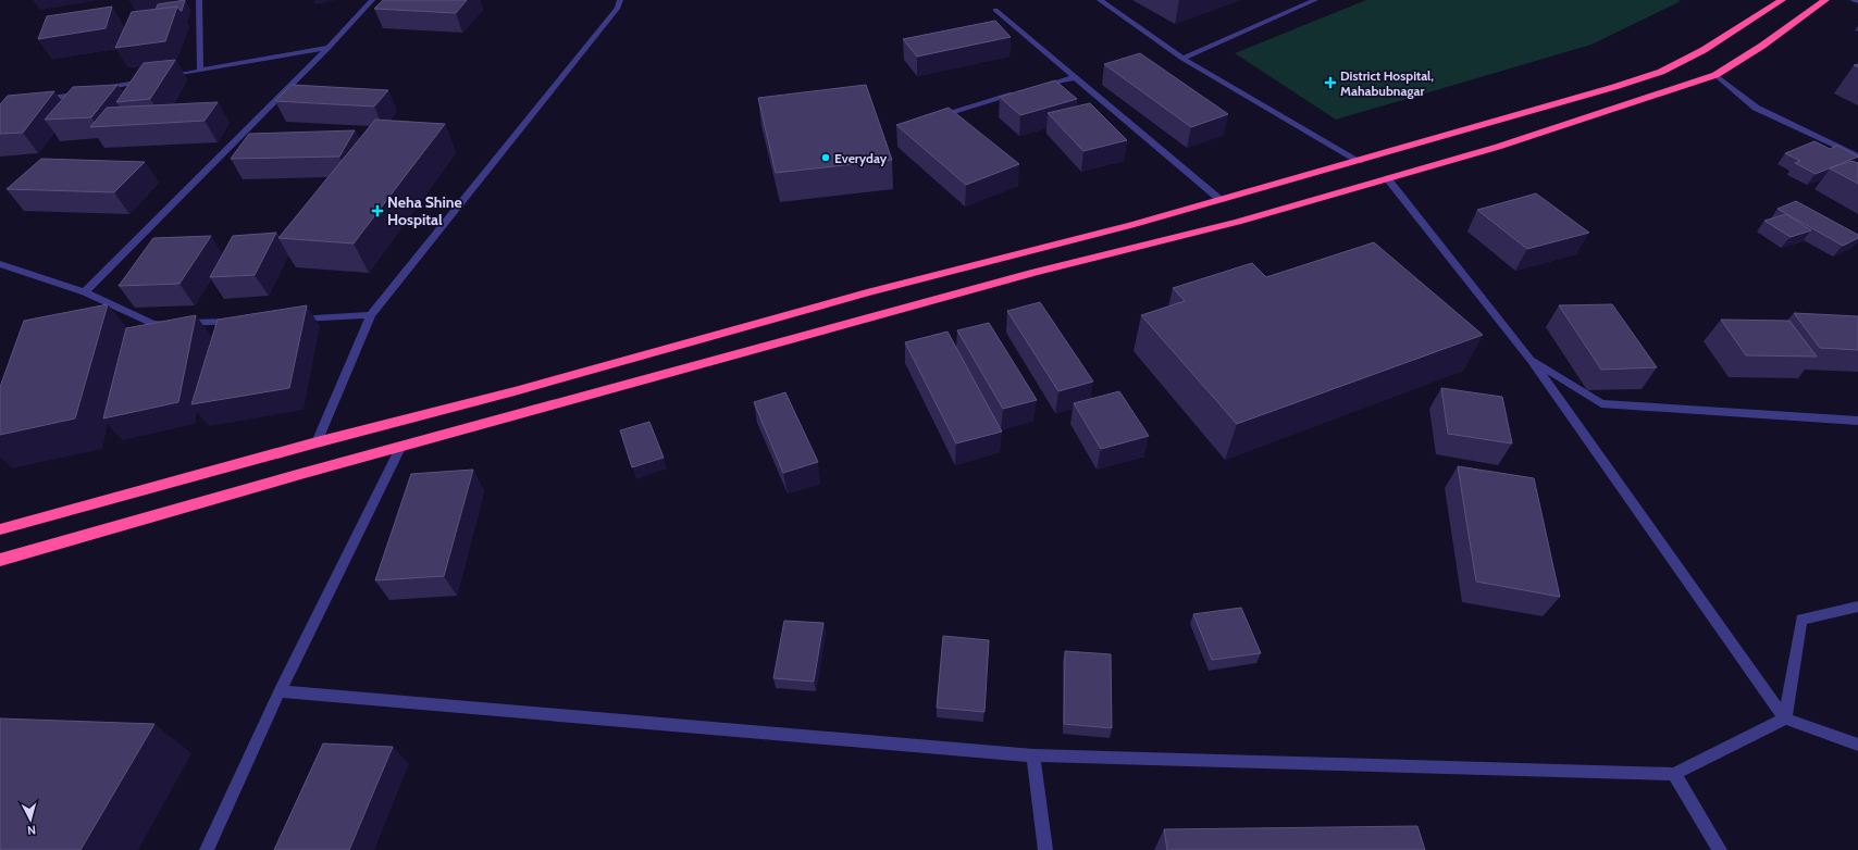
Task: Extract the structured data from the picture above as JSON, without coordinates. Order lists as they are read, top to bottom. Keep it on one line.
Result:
{"places":{"health":["District Hospital, Mahabubnagar","Neha Shine Hospital"],"other":["Everyday"]},"north":"bottom"}
